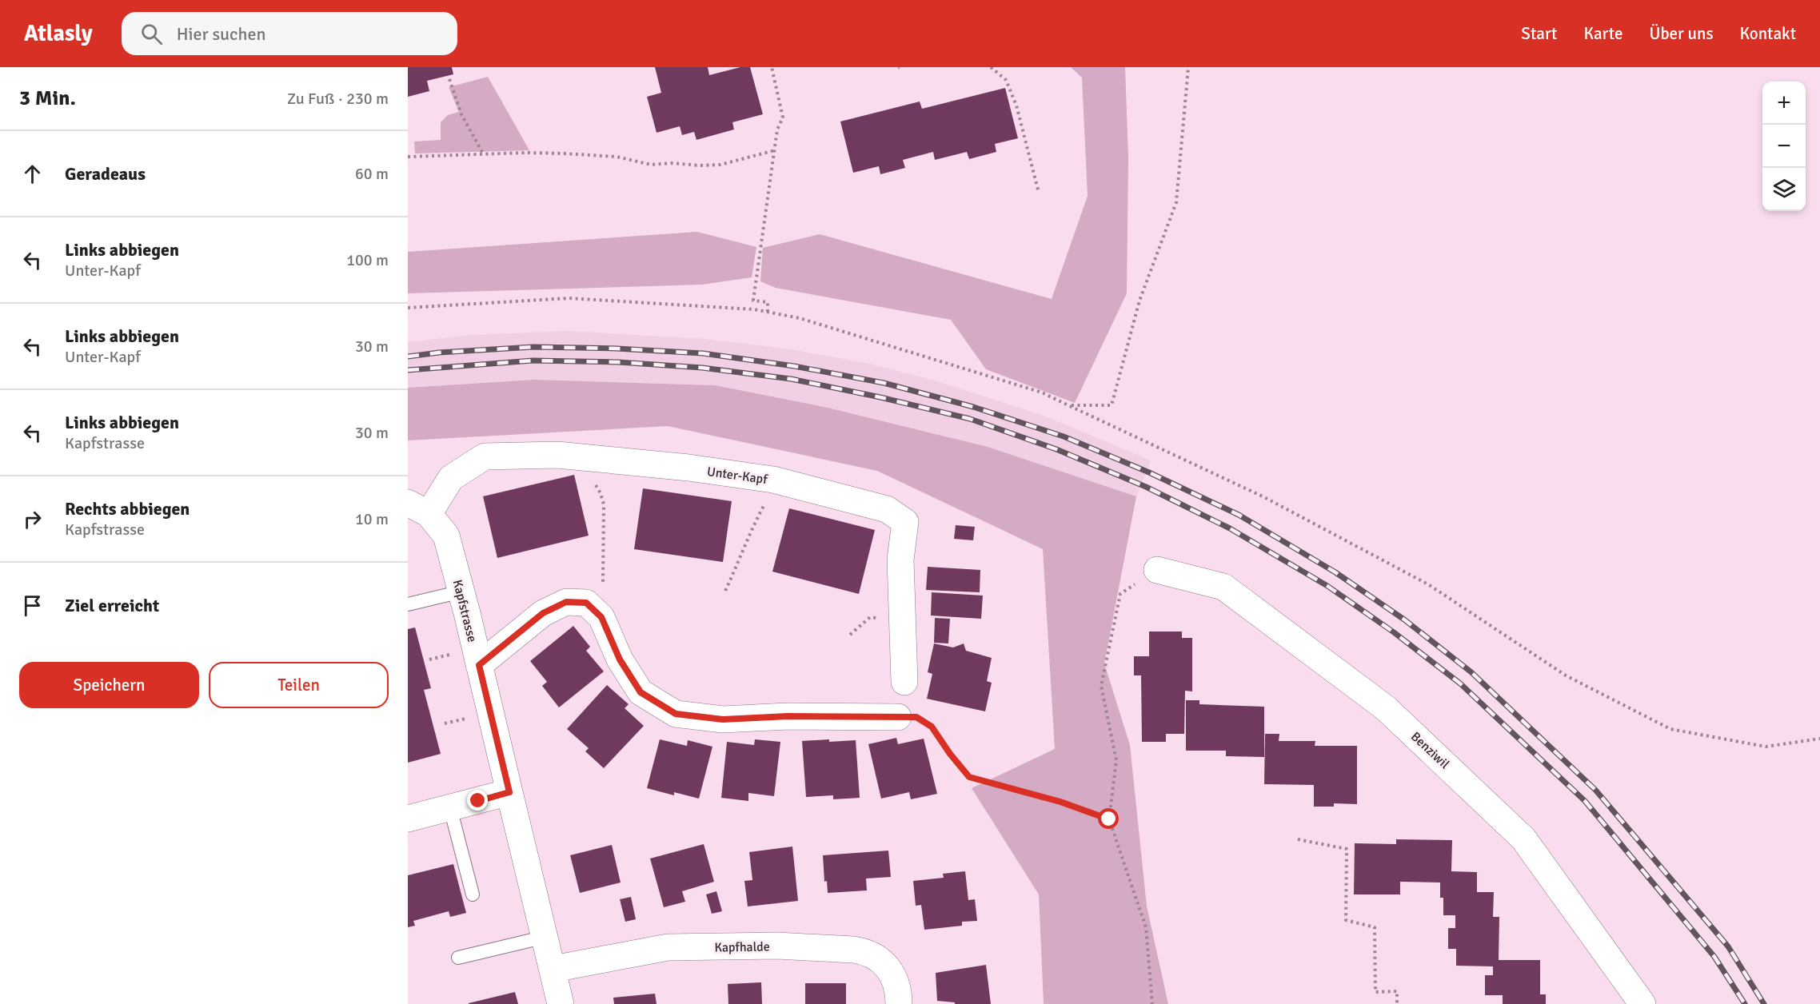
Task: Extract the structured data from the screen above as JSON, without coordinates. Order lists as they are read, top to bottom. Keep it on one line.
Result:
{"streets":{"street":["Unter-Kapf","Kapfstrasse","Benziwil","Kapfhalde"]},"crossings":[["Unter-Kapf","Kapfstrasse"],["Kapfstrasse","Kapfhalde"]],"page":{"header":"Atlasly","search":"Hier suchen","nav":["Start","Karte","Über uns","Kontakt"],"heading":["3 Min.","Zu Fuß · 230 m"],"map_buttons":["+","−"],"list":[["Geradeaus","60 m"],["Links abbiegen","Unter-Kapf","100 m"],["Links abbiegen","Unter-Kapf","30 m"],["Links abbiegen","Kapfstrasse","30 m"],["Rechts abbiegen","Kapfstrasse","10 m"],"Ziel erreicht"],"buttons":["Speichern","Teilen"]}}
